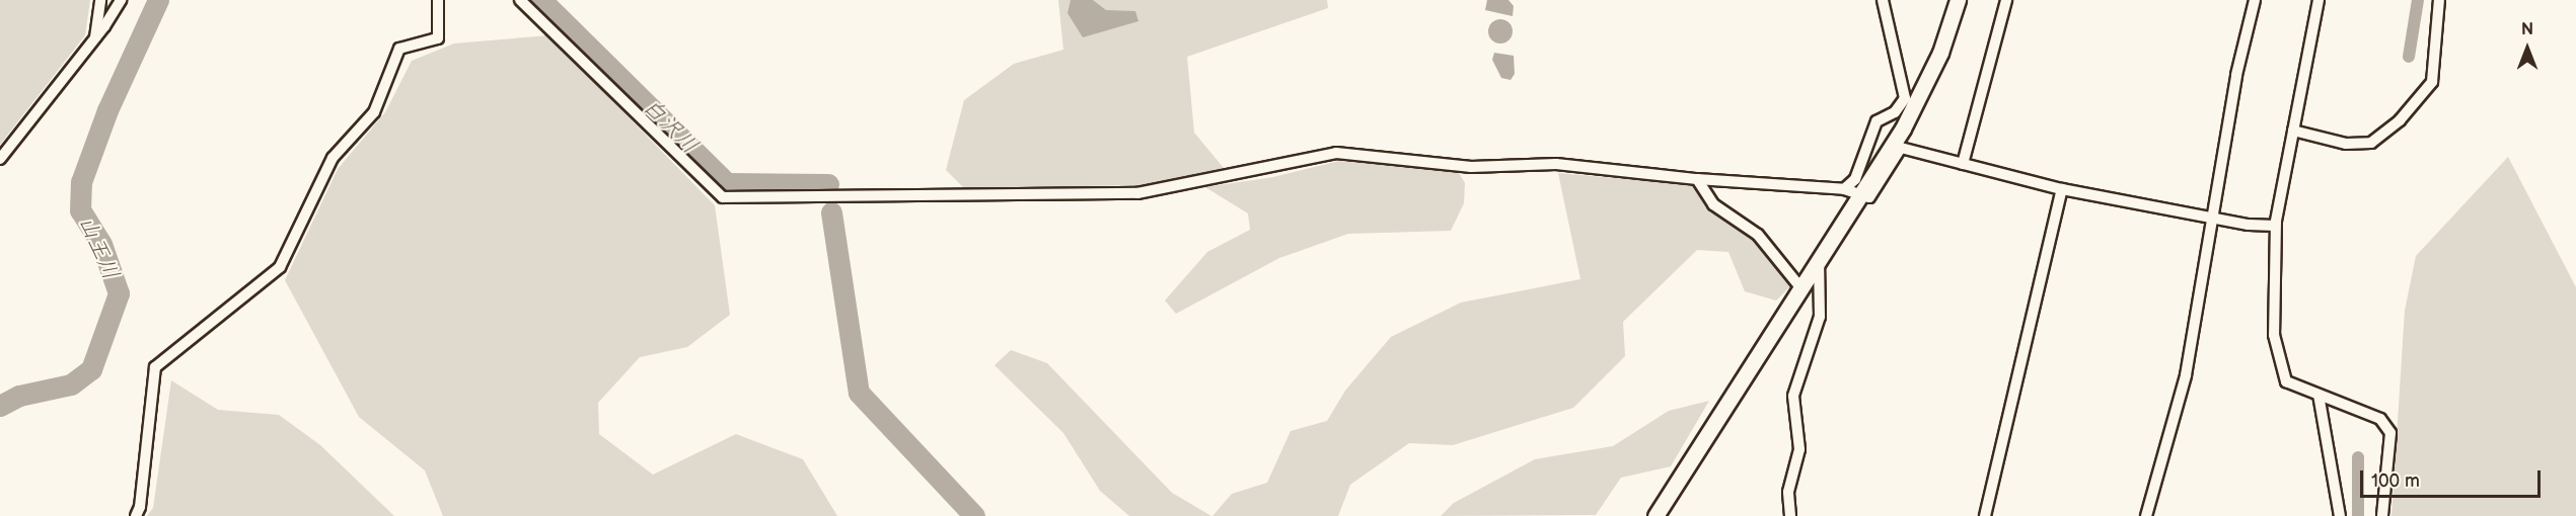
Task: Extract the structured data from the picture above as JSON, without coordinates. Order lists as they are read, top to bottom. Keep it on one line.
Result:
{"water":["白沢川","山王川"],"scale_bar":"100 m","north":"top"}
